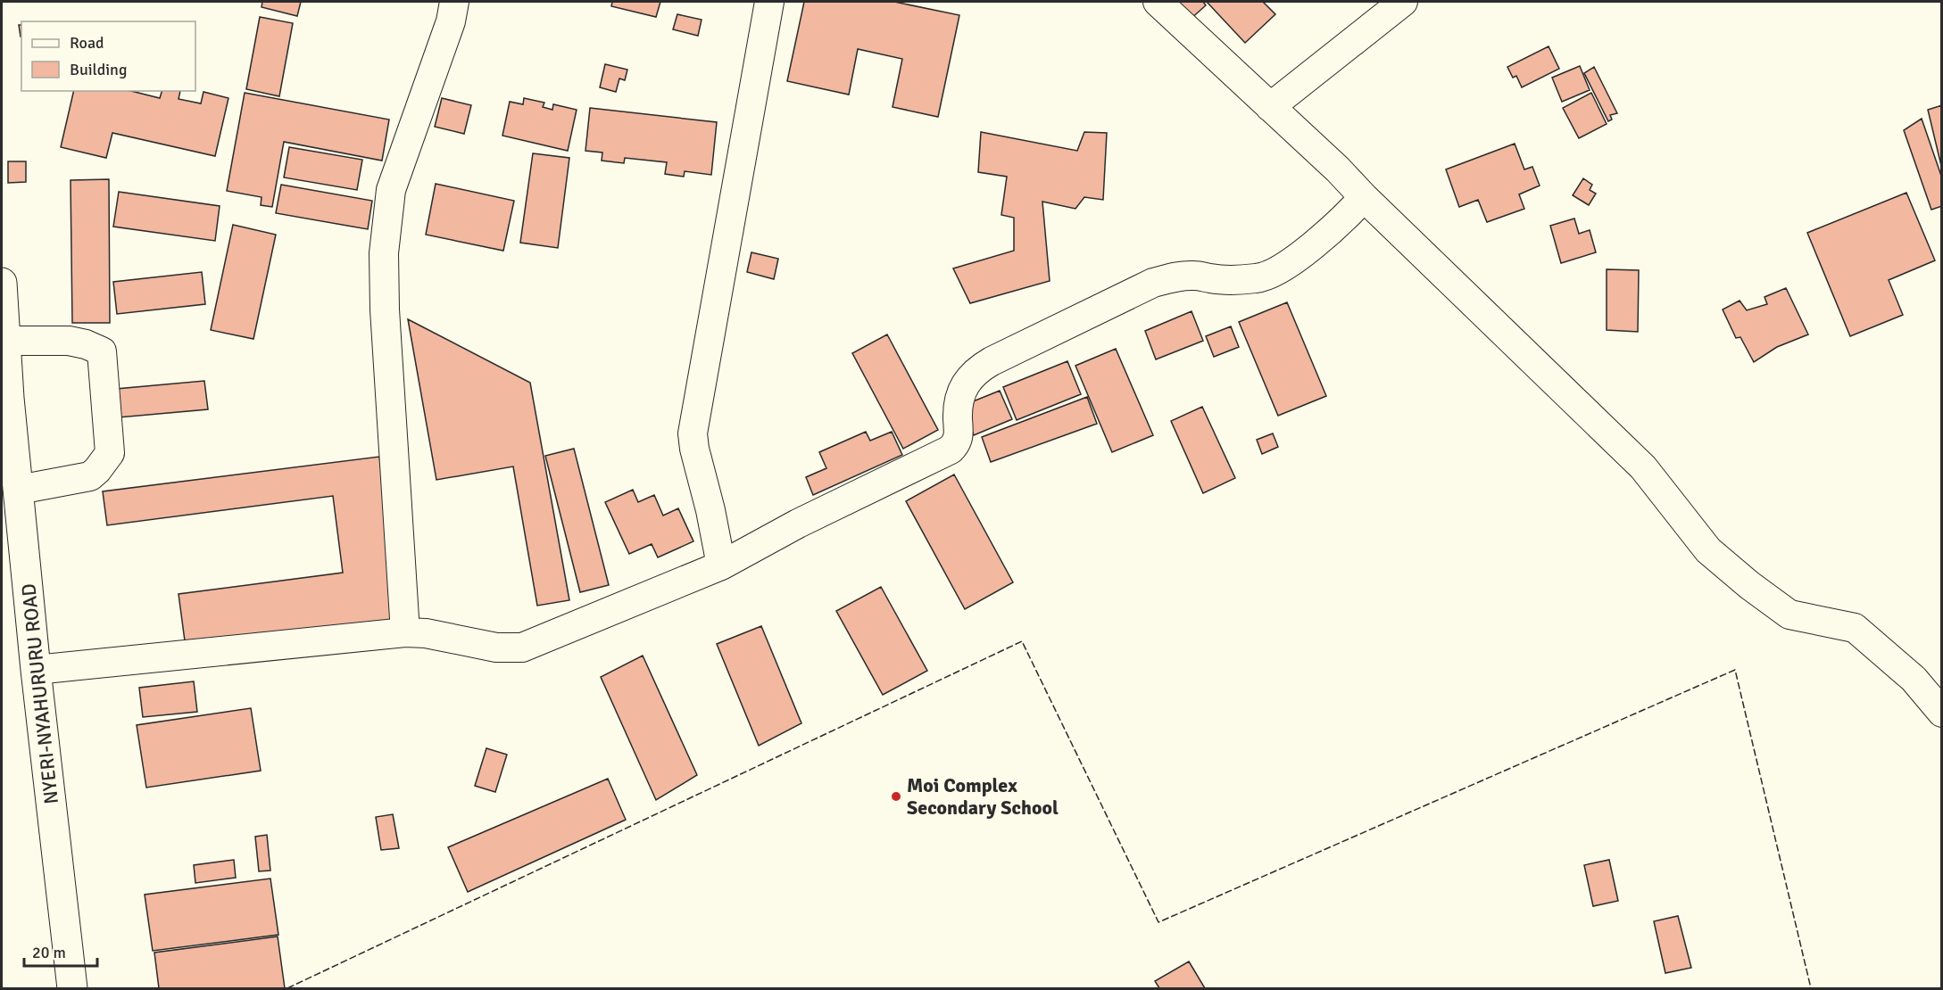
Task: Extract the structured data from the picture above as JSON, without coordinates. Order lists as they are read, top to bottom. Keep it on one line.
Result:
{"streets":{"main road":["NYERI-NYAHURURU ROAD"]},"places":["Moi Complex Secondary School"],"legend":["Road","Building"],"scale_bar":"20 m"}
